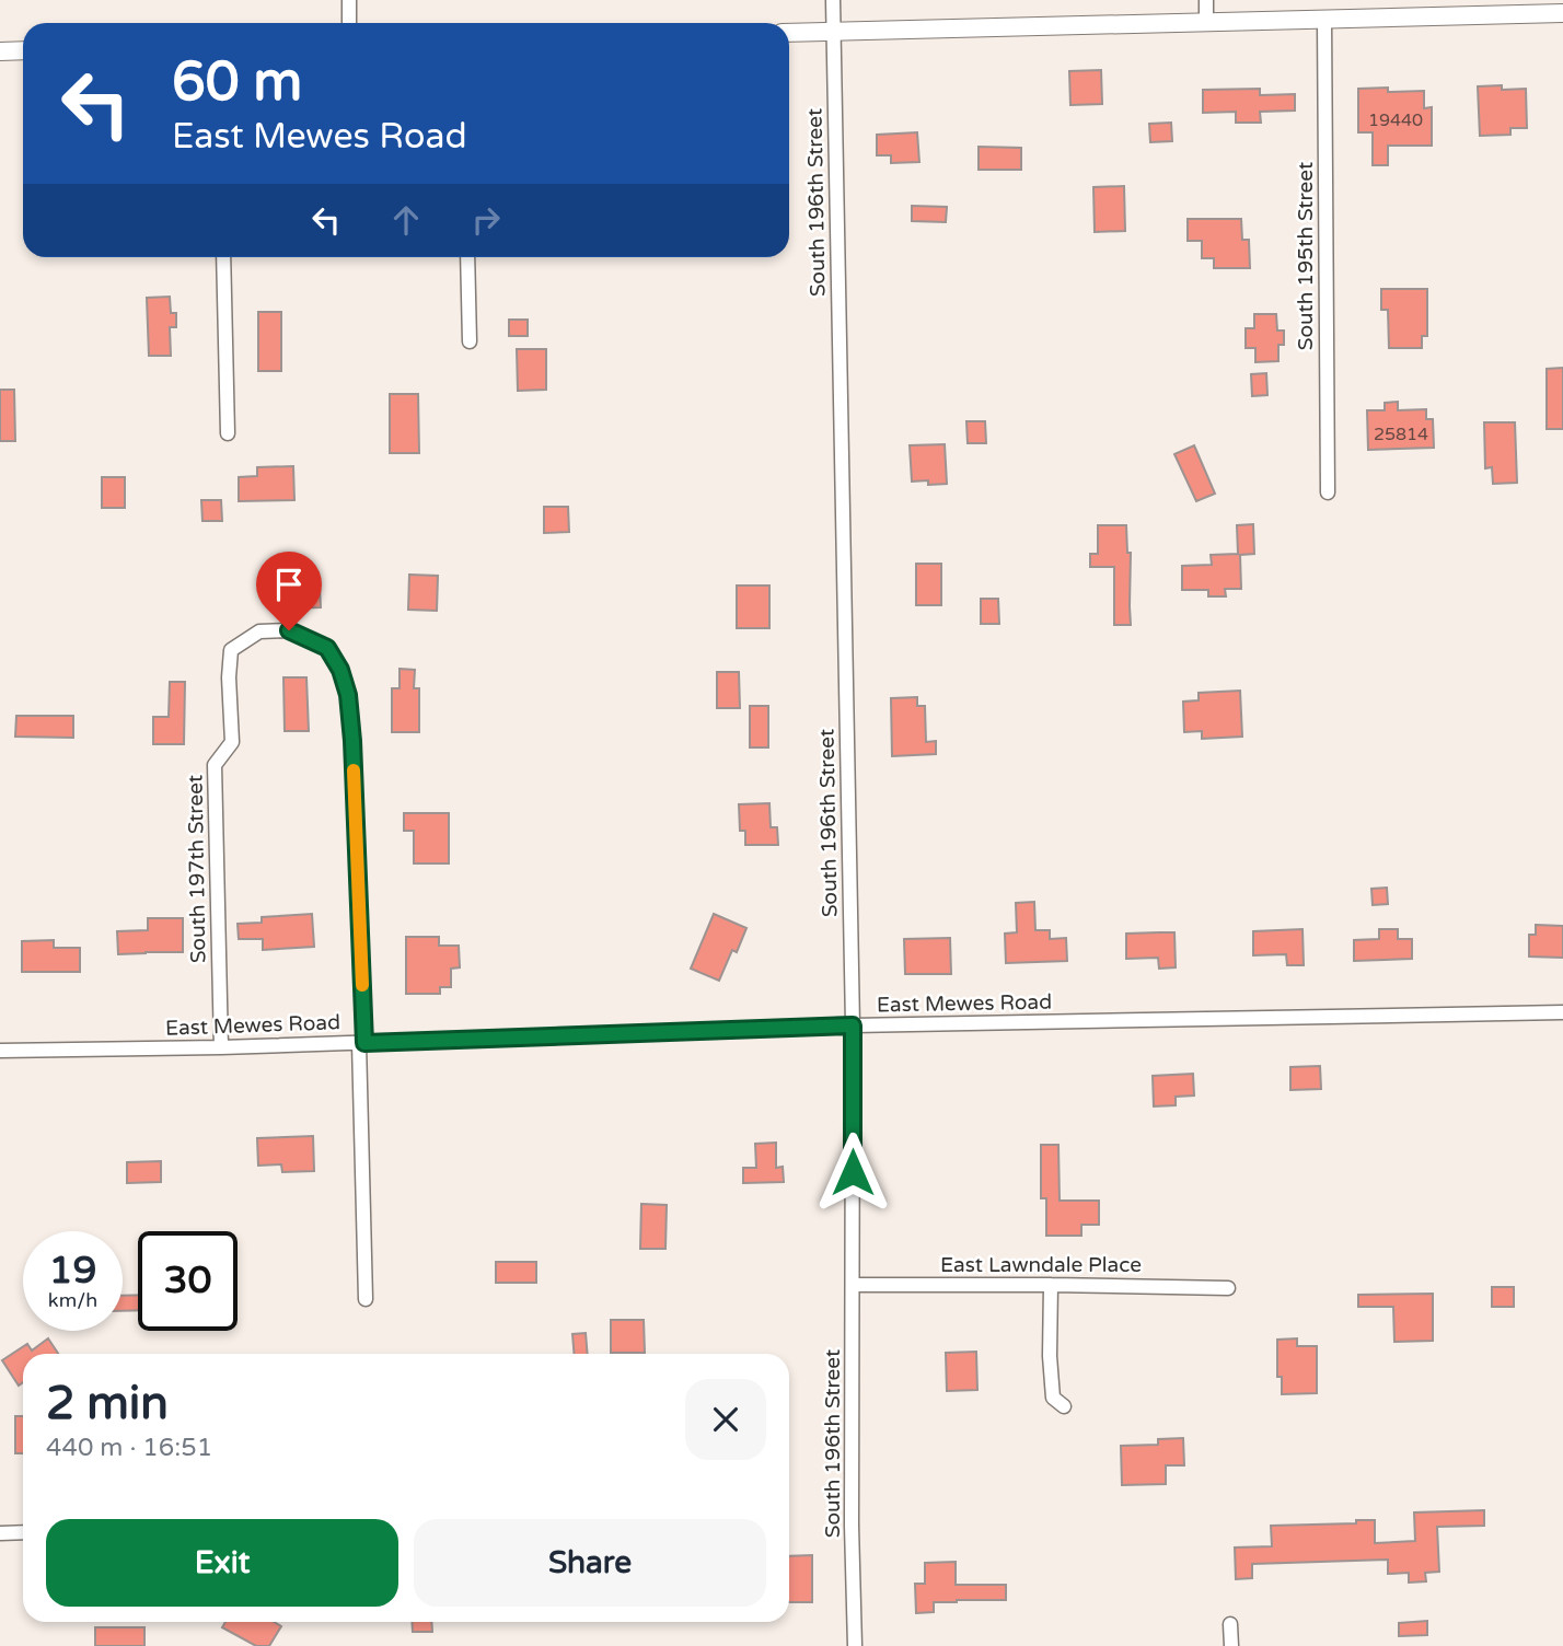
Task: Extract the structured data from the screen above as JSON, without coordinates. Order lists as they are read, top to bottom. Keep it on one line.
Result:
{"streets":{"street":["South 196th Street","South 195th Street","South 197th Street","East Mewes Road","East Lawndale Place"]},"crossings":[["South 196th Street","East Mewes Road"],["South 196th Street","East Lawndale Place"],["South 197th Street","East Mewes Road"]],"house_numbers":["19440","25814"],"page":{"turn":["60 m","East Mewes Road"],"speed":"19 km/h","limit":"30","heading":["2 min","440 m · 16:51"],"buttons":["Exit","Share"]}}
